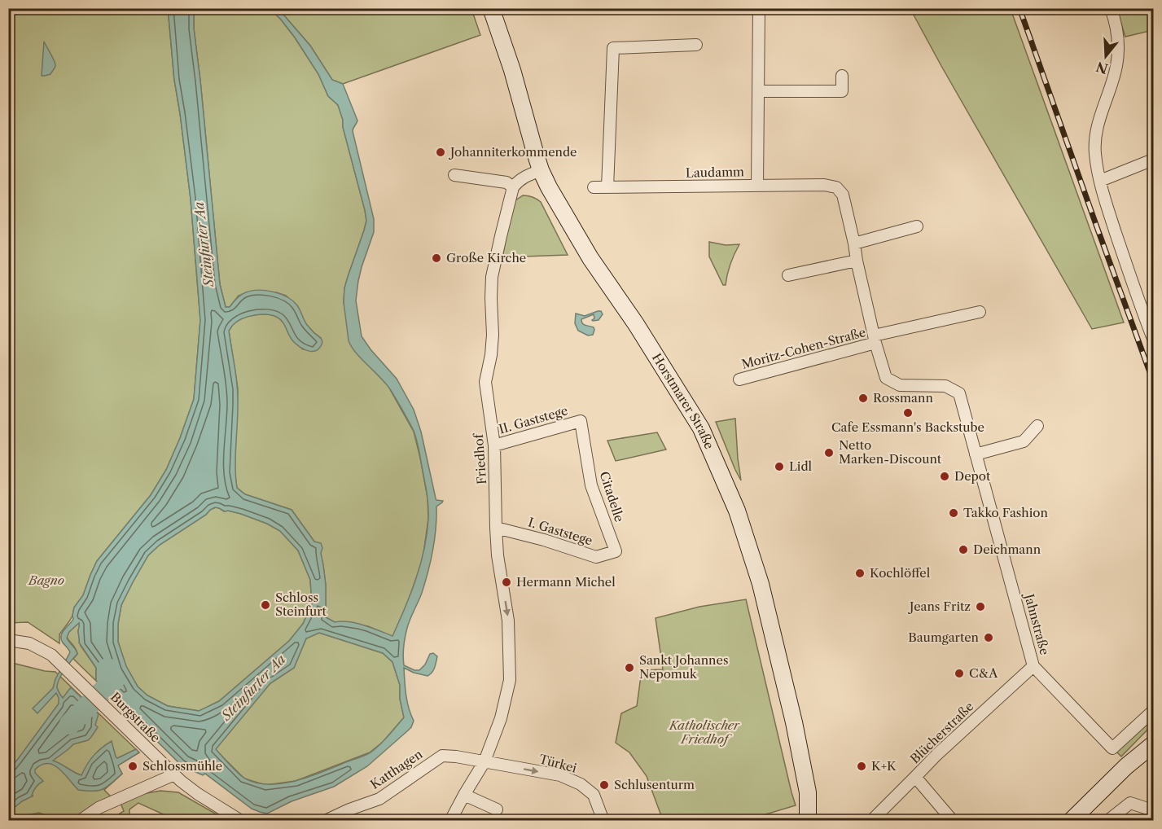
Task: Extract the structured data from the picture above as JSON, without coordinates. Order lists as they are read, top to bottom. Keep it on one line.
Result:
{"streets":{"main road":["Horstmarer Straße"],"street":["Laudamm","Moritz-Cohen-Straße","II. Gaststege","Friedhof","Citadelle","I. Gaststege","Jahnstraße","Burgstraße","Blücherstraße","Türkei","Katthagen"]},"crossings":[["Laudamm","Moritz-Cohen-Straße"],["Moritz-Cohen-Straße","Jahnstraße"],["II. Gaststege","Friedhof"],["II. Gaststege","Citadelle"],["Friedhof","I. Gaststege"],["Friedhof","Türkei"],["Friedhof","Katthagen"],["Citadelle","I. Gaststege"],["Jahnstraße","Blücherstraße"],["Türkei","Katthagen"]],"one_way":["Friedhof","Türkei"],"water":["Steinfurter Aa"],"parks":["Bagno","Katholischer Friedhof"],"places":["Johanniterkommende","Große Kirche","Rossmann","Cafe Essmann's Backstube","Netto Marken-Discount","Lidl","Depot","Takko Fashion","Deichmann","Kochlöffel","Hermann Michel","Schloss Steinfurt","Jeans Fritz","Baumgarten","Sankt Johannes Nepomuk","C&A","Schlossmühle","K+K","Schlusenturm"],"north":"bottom"}
